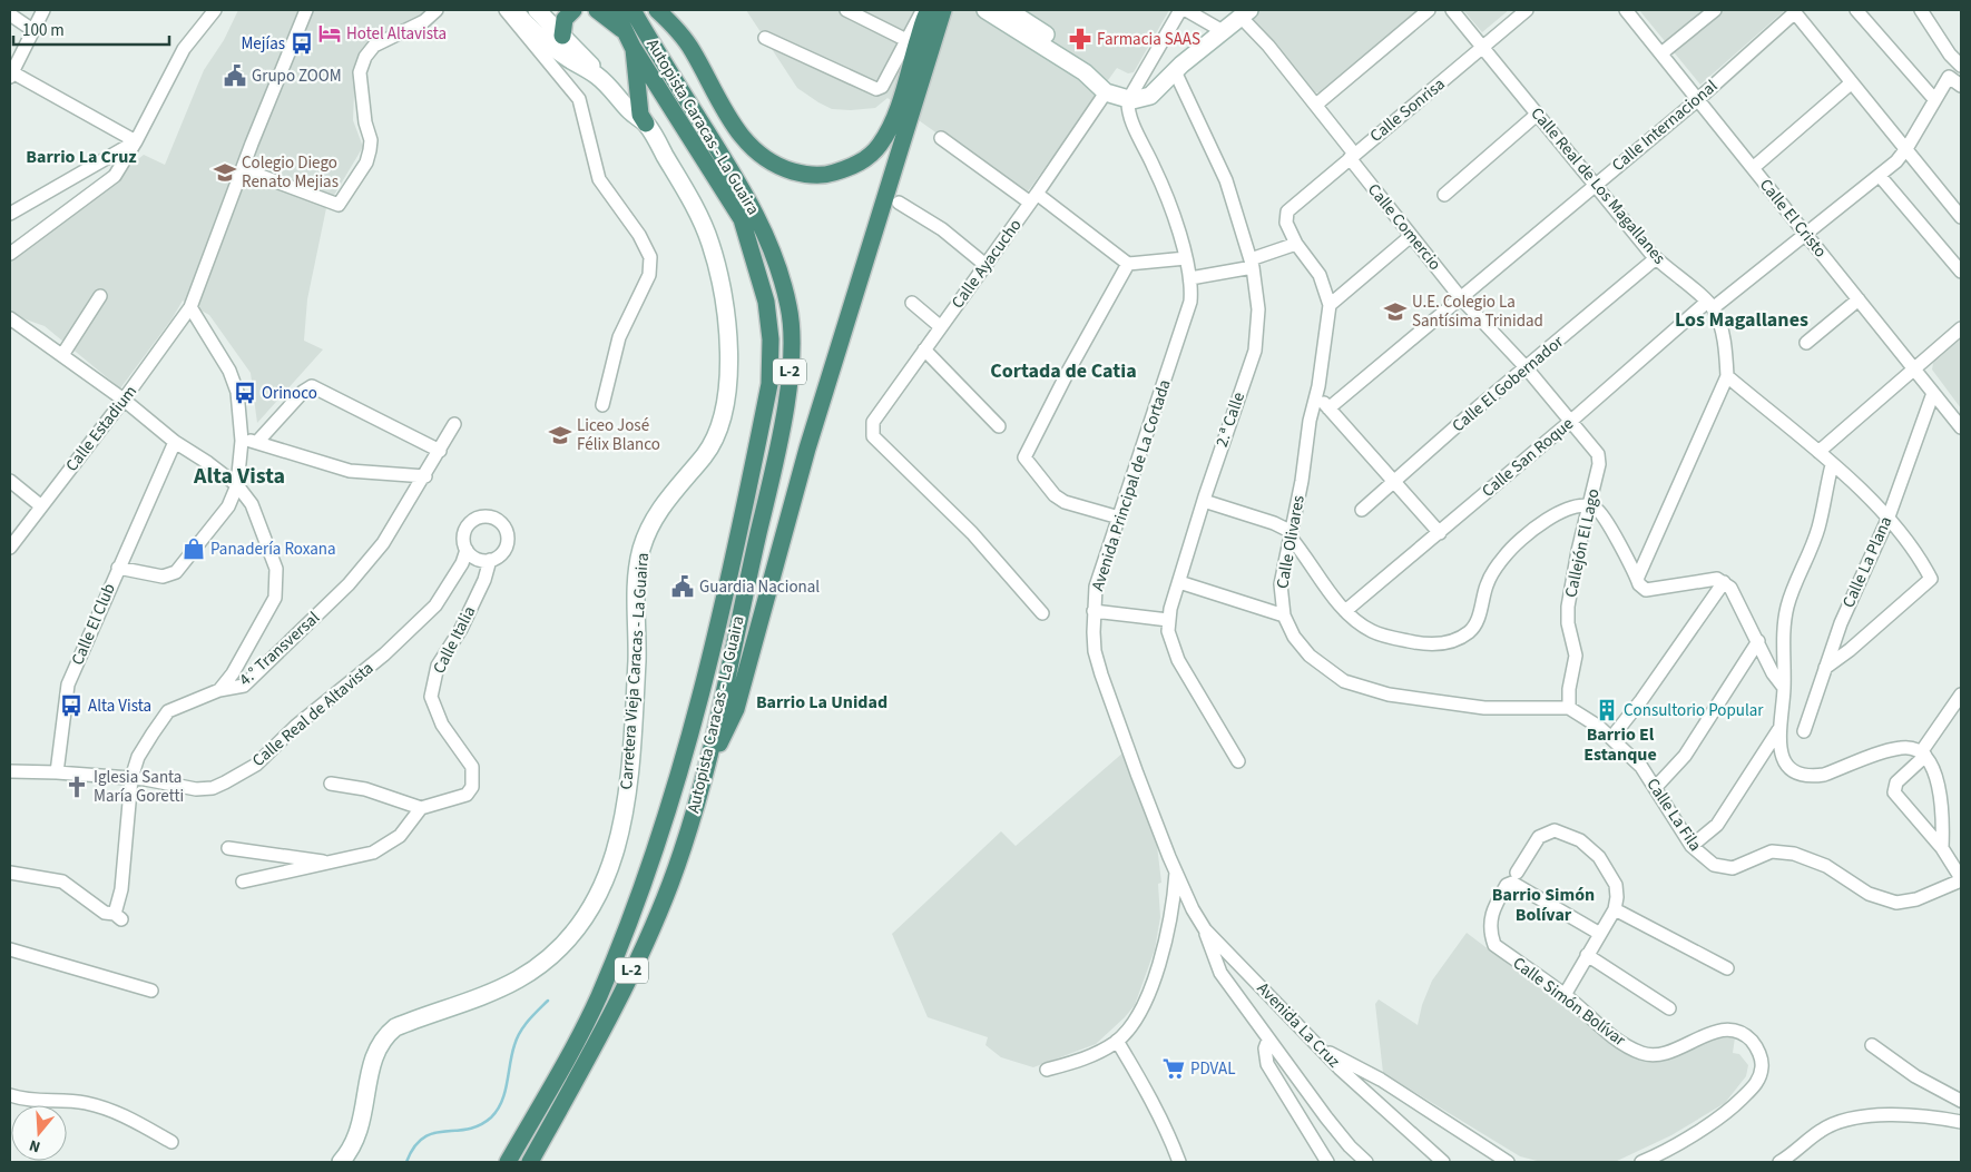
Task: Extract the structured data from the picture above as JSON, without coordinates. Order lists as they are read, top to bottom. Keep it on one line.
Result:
{"streets":{"highway":["Autopista Caracas - La Guaira","L-2"],"main road":["Carretera Vieja Caracas - La Guaira"],"street":["Calle Sonrisa","Calle Internacional","Calle Real de Los Magallanes","Calle El Cristo","Calle Comercio","Calle Ayacucho","Calle El Gobernador","2.ª Calle","Calle Estadium","Calle San Roque","Avenida Principal de La Cortada","Calle Olivares","Callejón El Lago","Calle La Plana","Calle El Club","Calle Italia","4.° Transversal","Calle Real de Altavista","Calle La Fila","Calle Simón Bolívar","Avenida La Cruz"]},"crossings":[["Calle Sonrisa","Calle Real de Los Magallanes"],["Calle Sonrisa","Calle Comercio"],["Calle Sonrisa","Calle Olivares"],["Calle Internacional","Calle Real de Los Magallanes"],["Calle Internacional","Calle El Cristo"],["Calle Internacional","Calle Comercio"],["Calle Real de Los Magallanes","Calle El Gobernador"],["Calle Real de Los Magallanes","Calle San Roque"],["Calle El Cristo","Calle San Roque"],["Calle El Cristo","Calle La Plana"],["Calle Comercio","Calle El Gobernador"],["Calle Comercio","Calle San Roque"],["Calle Comercio","Callejón El Lago"],["Calle Estadium","Calle El Club"],["Calle San Roque","Callejón El Lago"],["Avenida Principal de La Cortada","Avenida La Cruz"],["Calle Olivares","Callejón El Lago"],["Calle El Club","Calle Real de Altavista"],["Calle Italia","Calle Real de Altavista"],["4.° Transversal","Calle Real de Altavista"]],"districts":["Barrio La Cruz","Los Magallanes","Cortada de Catia","Alta Vista","Barrio La Unidad","Barrio El Estanque","Barrio Simón Bolívar"],"places":{"hotel":["Hotel Altavista"],"pharmacy":["Farmacia SAAS"],"bus stop":["Mejías","Orinoco","Alta Vista"],"public building":["Grupo ZOOM","Guardia Nacional"],"school or university":["Colegio Diego Renato Mejias","U.E. Colegio La Santísima Trinidad","Liceo José Félix Blanco"],"shop":["Panadería Roxana"],"building":["Consultorio Popular"],"church":["Iglesia Santa María Goretti"],"supermarket":["PDVAL"]},"scale_bar":"100 m","north":"bottom"}
